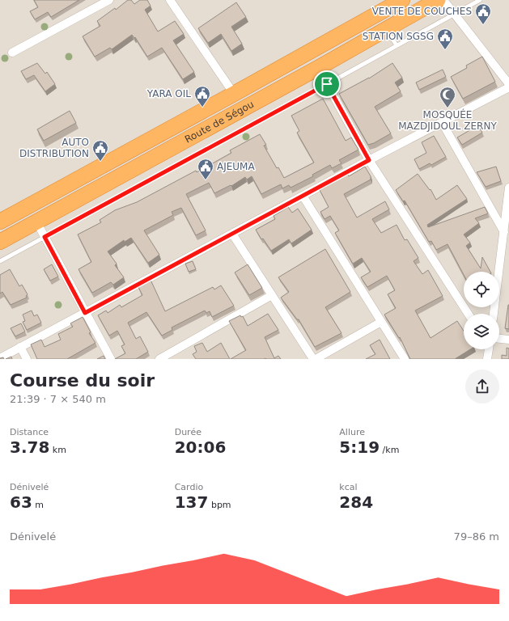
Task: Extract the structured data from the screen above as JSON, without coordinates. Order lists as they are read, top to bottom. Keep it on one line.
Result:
{"streets":{"highway":["Route de Ségou"]},"places":{"public building":["VENTE DE COUCHES","STATION SGSG","YARA OIL","AUTO DISTRIBUTION","AJEUMA"],"mosque":["MOSQUÉE MAZDJIDOUL ZERNY"]},"page":{"heading":["Course du soir","21:39 · 7 × 540 m"],"stats":[["Distance","3.78 km"],["Durée","20:06"],["Allure","5:19 /km"],["Dénivelé","63 m"],["Cardio","137 bpm"],["kcal","284"]],"chart":["Dénivelé","79–86 m"]}}
